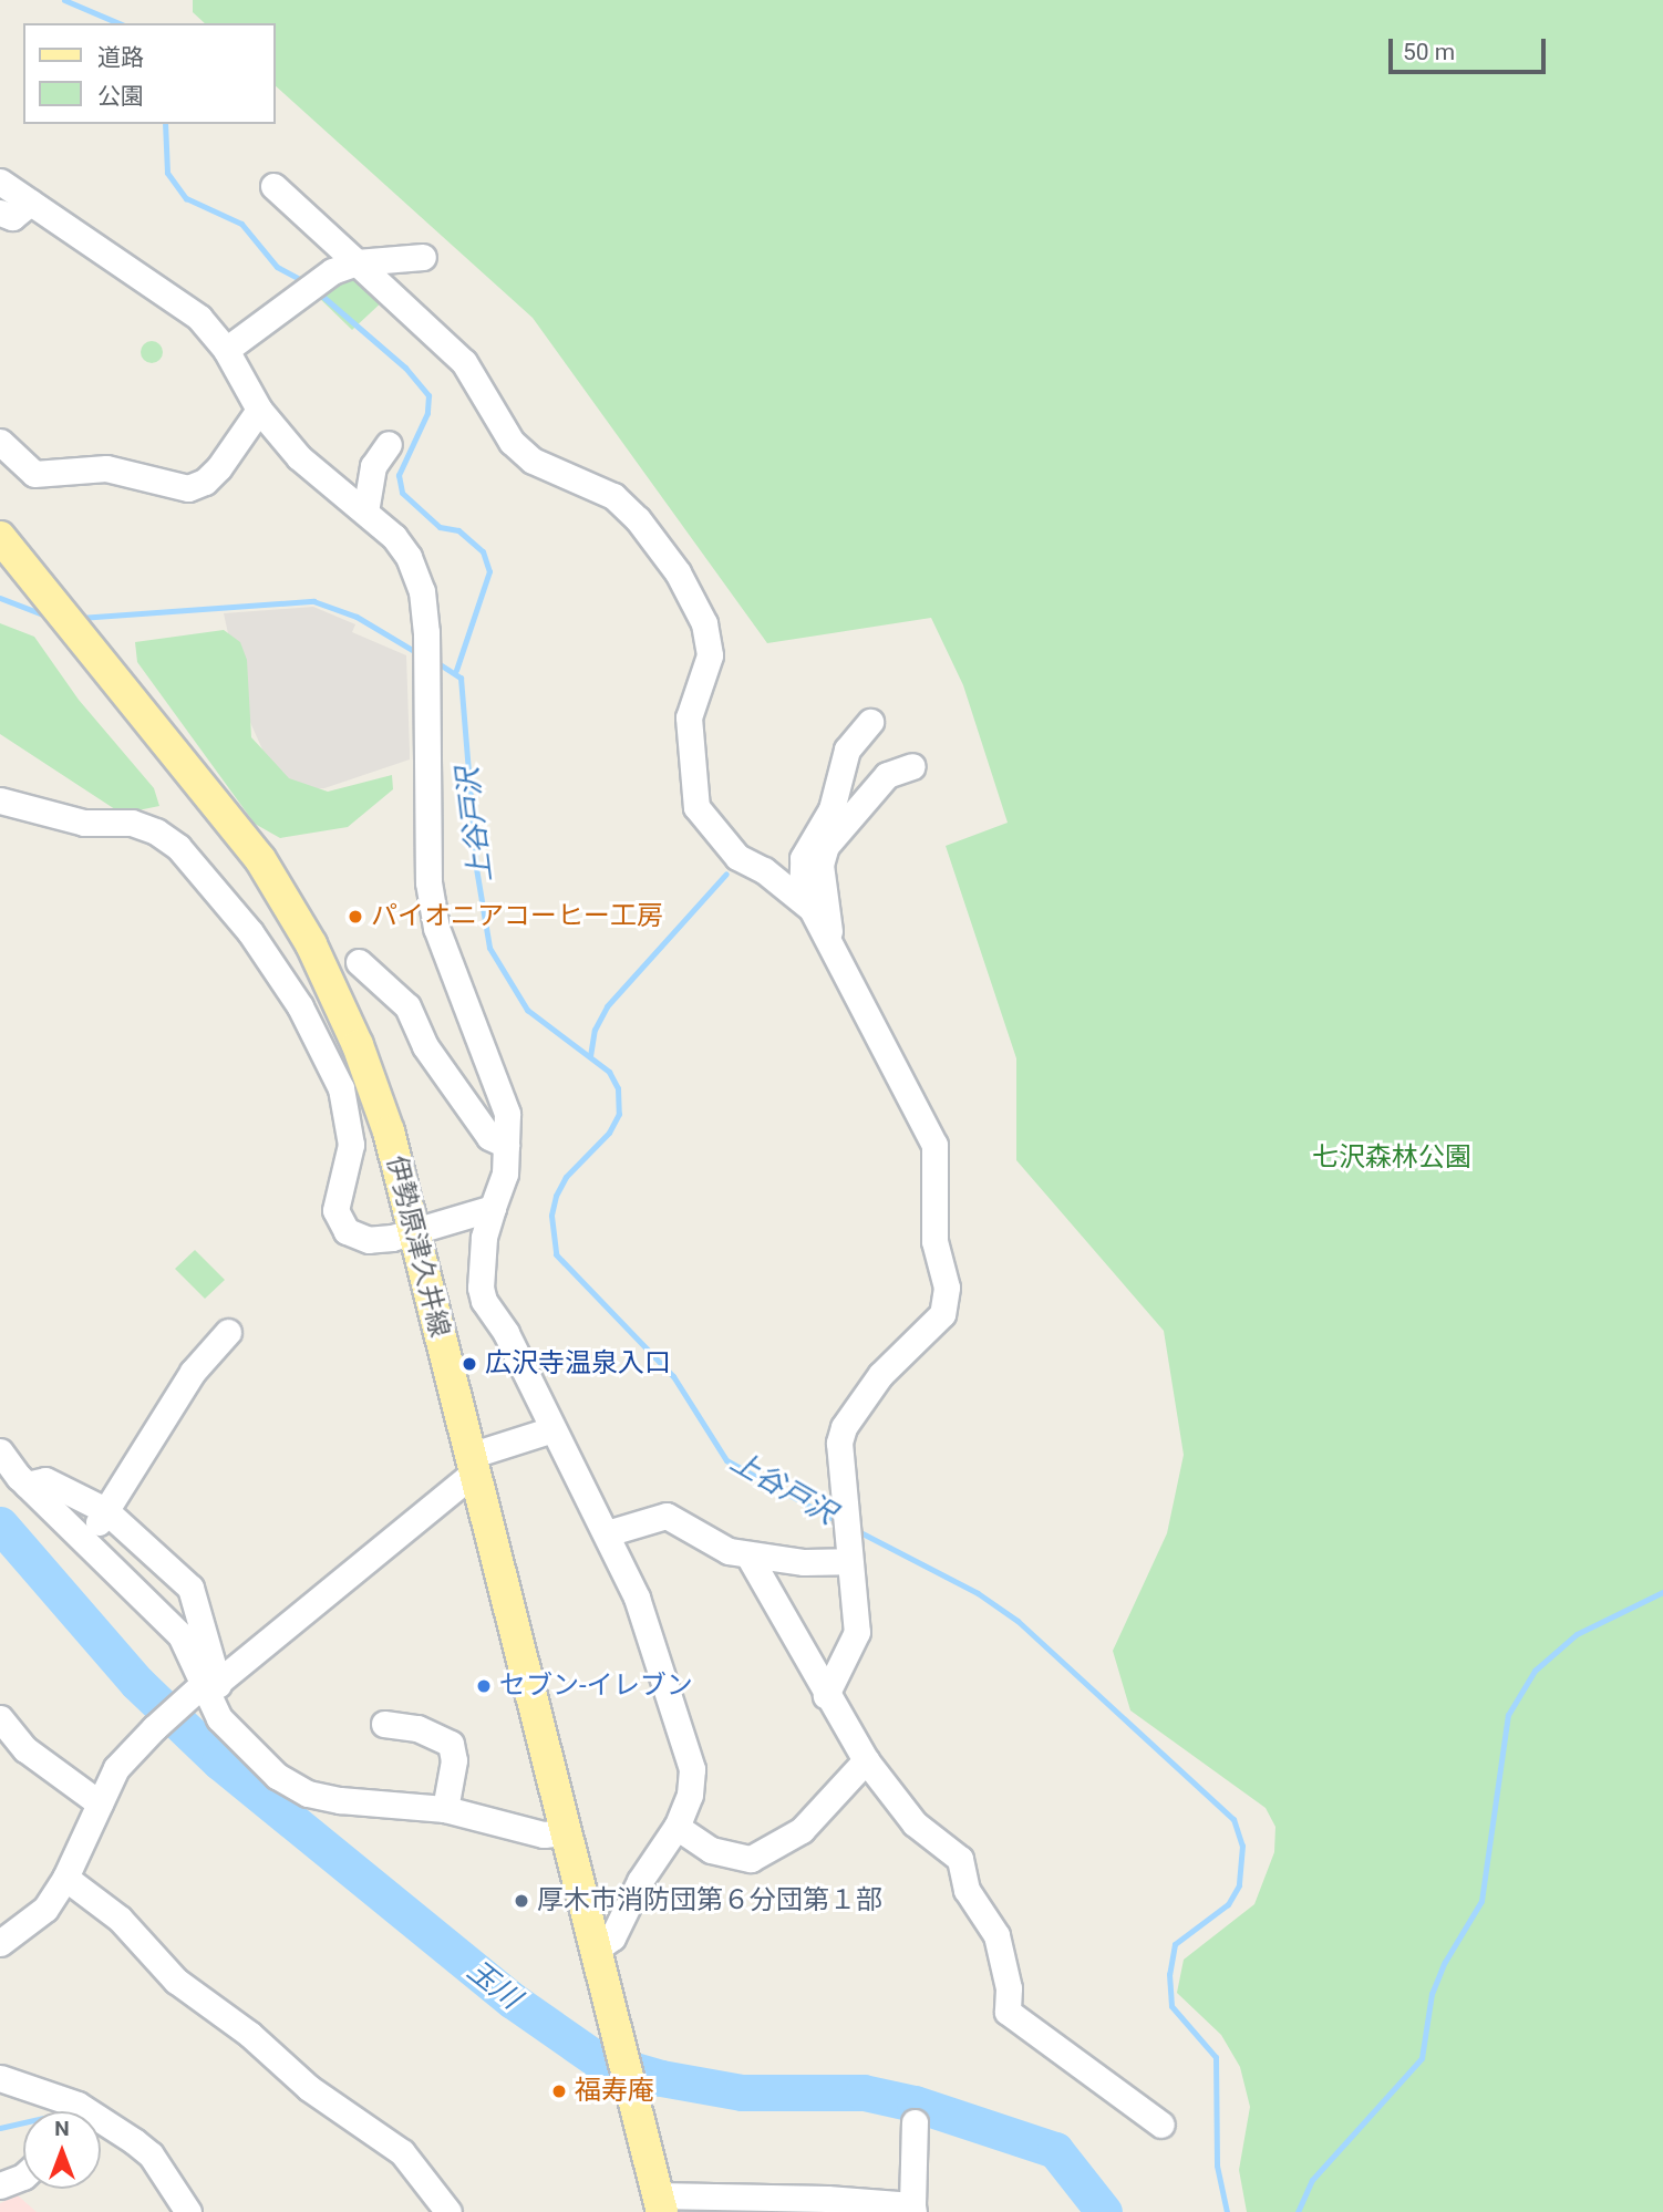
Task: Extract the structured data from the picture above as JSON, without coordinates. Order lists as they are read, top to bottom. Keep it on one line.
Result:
{"streets":{"main road":["伊勢原津久井線"]},"water":["上谷戸沢","玉川"],"parks":["七沢森林公園"],"places":["パイオニアコーヒー工房","広沢寺温泉入口","セブン-イレブン","厚木市消防団第６分団第１部","福寿庵"],"legend":["道路","公園"],"scale_bar":"50 m","north":"top"}
